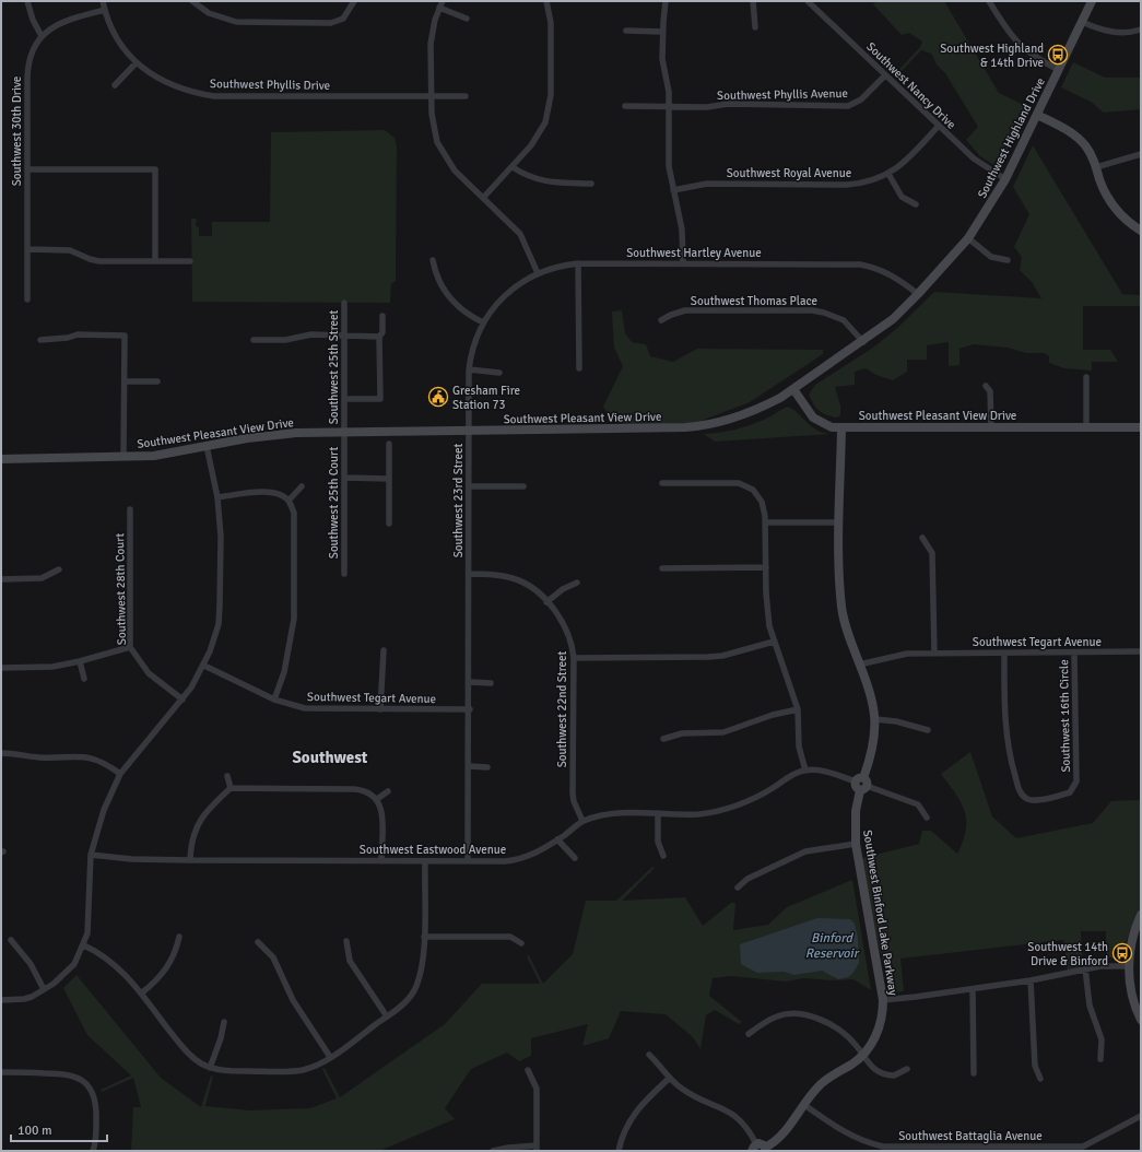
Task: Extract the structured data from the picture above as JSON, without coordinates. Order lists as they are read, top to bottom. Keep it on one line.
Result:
{"streets":{"street":["Southwest Phyllis Drive","Southwest Nancy Drive","Southwest Phyllis Avenue","Southwest 30th Drive","Southwest Highland Drive","Southwest Royal Avenue","Southwest Hartley Avenue","Southwest Thomas Place","Southwest 25th Street","Southwest Pleasant View Drive","Southwest 23rd Street","Southwest 25th Court","Southwest 28th Court","Southwest Tegart Avenue","Southwest 22nd Street","Southwest 16th Circle","Southwest Eastwood Avenue","Southwest Binford Lake Parkway","Southwest Battaglia Avenue"]},"crossings":[["Southwest Phyllis Drive","Southwest 30th Drive"],["Southwest Nancy Drive","Southwest Phyllis Avenue"],["Southwest Nancy Drive","Southwest Highland Drive"],["Southwest Nancy Drive","Southwest Royal Avenue"],["Southwest Highland Drive","Southwest Hartley Avenue"],["Southwest Highland Drive","Southwest Thomas Place"],["Southwest Highland Drive","Southwest Pleasant View Drive"],["Southwest Hartley Avenue","Southwest 23rd Street"],["Southwest 25th Street","Southwest Pleasant View Drive"],["Southwest 25th Street","Southwest 25th Court"],["Southwest Pleasant View Drive","Southwest 23rd Street"],["Southwest Pleasant View Drive","Southwest 25th Court"],["Southwest Pleasant View Drive","Southwest Binford Lake Parkway"],["Southwest 23rd Street","Southwest Tegart Avenue"],["Southwest 23rd Street","Southwest 22nd Street"],["Southwest 23rd Street","Southwest Eastwood Avenue"],["Southwest Tegart Avenue","Southwest 16th Circle"],["Southwest Tegart Avenue","Southwest Binford Lake Parkway"],["Southwest 22nd Street","Southwest Eastwood Avenue"],["Southwest Binford Lake Parkway","Southwest Battaglia Avenue"]],"districts":["Southwest"],"water":["Binford Reservoir"],"places":{"bus stop":["Southwest Highland & 14th Drive","Southwest 14th Drive & Binford"],"public building":["Gresham Fire Station 73"]},"scale_bar":"100 m"}
